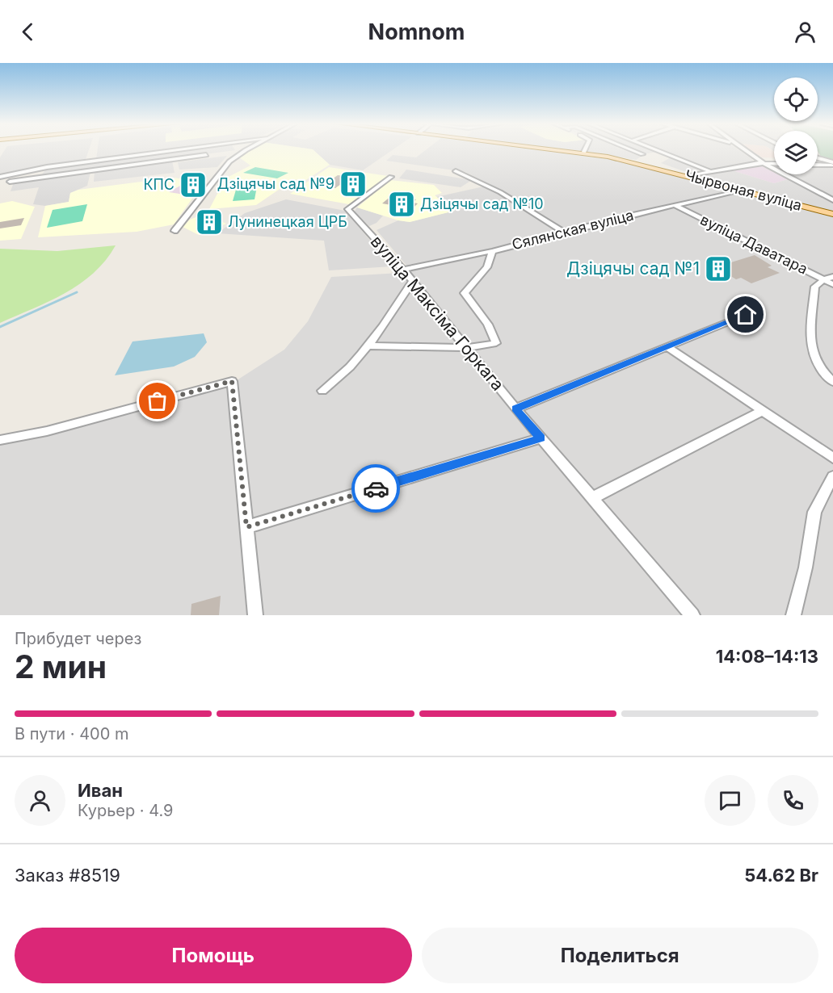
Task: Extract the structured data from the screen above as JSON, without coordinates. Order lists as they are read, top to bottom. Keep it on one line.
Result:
{"streets":{"main road":["Чырвоная вуліца"],"street":["Сялянская вуліца","вуліца Даватара","вуліца Максіма Горкага"]},"crossings":[["Чырвоная вуліца","Сялянская вуліца"],["Сялянская вуліца","вуліца Даватара"],["Сялянская вуліца","вуліца Максіма Горкага"]],"places":{"building":["Дзіцячы сад №9","КПС","Дзіцячы сад №10","Лунинецкая ЦРБ","Дзіцячы сад №1"]},"page":{"header":"Nomnom","heading":["2 мин","Прибудет через","14:08–14:13"],"panel":["Иван","Курьер · 4.9","Заказ #8519","54.62 Br"],"bar":"В пути · 400 m","buttons":["Помощь","Поделиться"]}}
